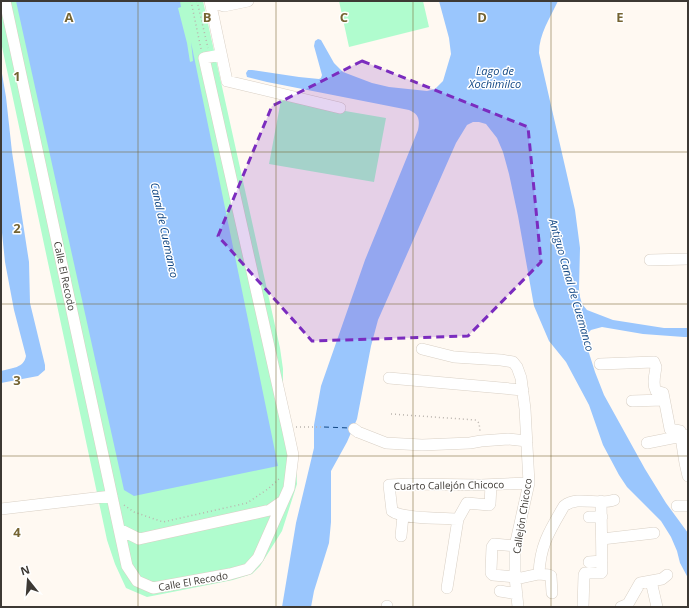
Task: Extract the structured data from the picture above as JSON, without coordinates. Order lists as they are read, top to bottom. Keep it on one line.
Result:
{"streets":{"street":["Calle El Recodo","Cuarto Callejón Chicoco","Callejón Chicoco"]},"crossings":[["Cuarto Callejón Chicoco","Callejón Chicoco"]],"water":["Lago de Xochimilco","Canal de Cuemanco","Antiguo Canal de Cuemanco"],"north":"top","grid":{"columns":["A","B","C","D","E"],"rows":["1","2","3","4"]}}
